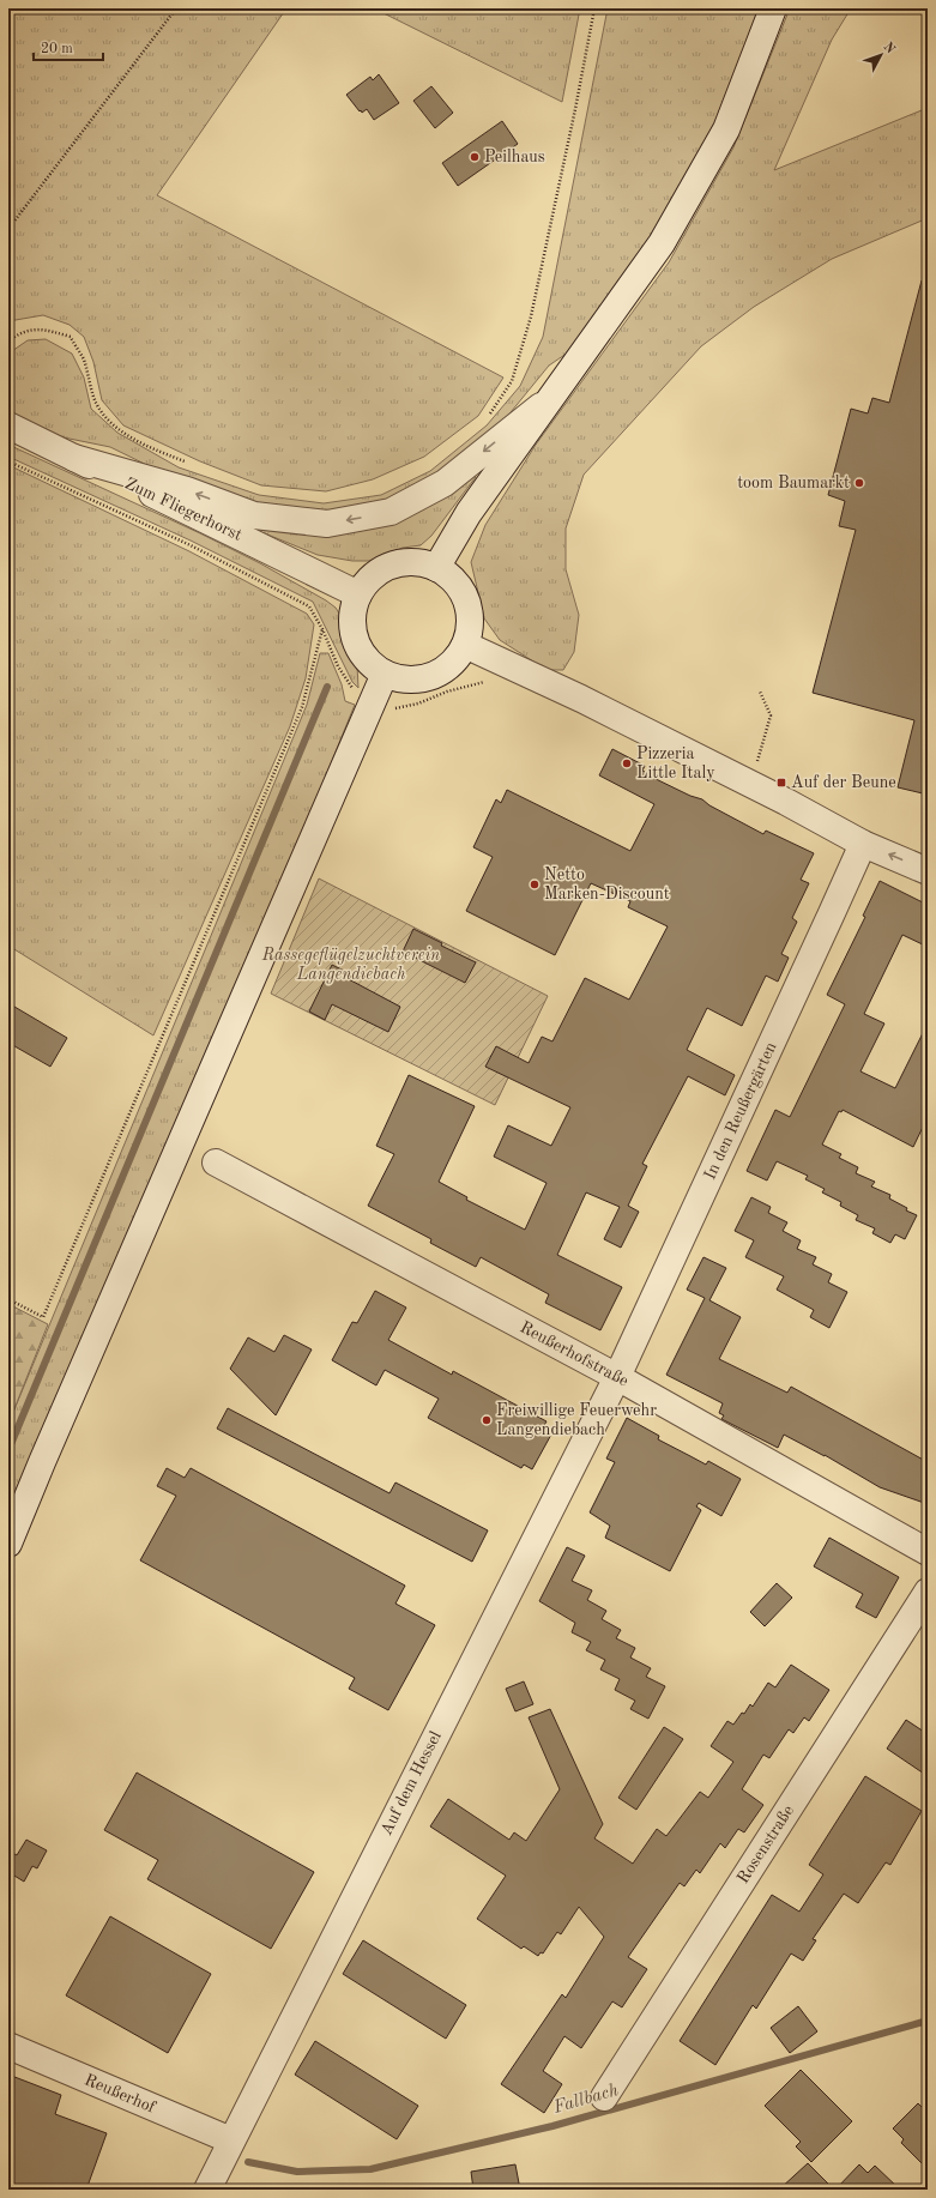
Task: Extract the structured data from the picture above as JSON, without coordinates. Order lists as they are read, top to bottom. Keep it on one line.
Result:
{"streets":{"street":["Zum Fliegerhorst","In den Reußergärten","Reußerhofstraße","Auf dem Hessel","Rosenstraße","Reußerhof"]},"crossings":[["In den Reußergärten","Reußerhofstraße"],["In den Reußergärten","Auf dem Hessel"],["Reußerhofstraße","Auf dem Hessel"],["Auf dem Hessel","Reußerhof"]],"water":["Fallbach"],"parks":["Rassegeflügelzuchtverein Langendiebach"],"places":{"other":["Peilhaus","toom Baumarkt","Pizzeria Little Italy","Netto Marken-Discount","Freiwillige Feuerwehr Langendiebach"],"transit":["Auf der Beune"]},"scale_bar":"20 m","north":"top right"}
